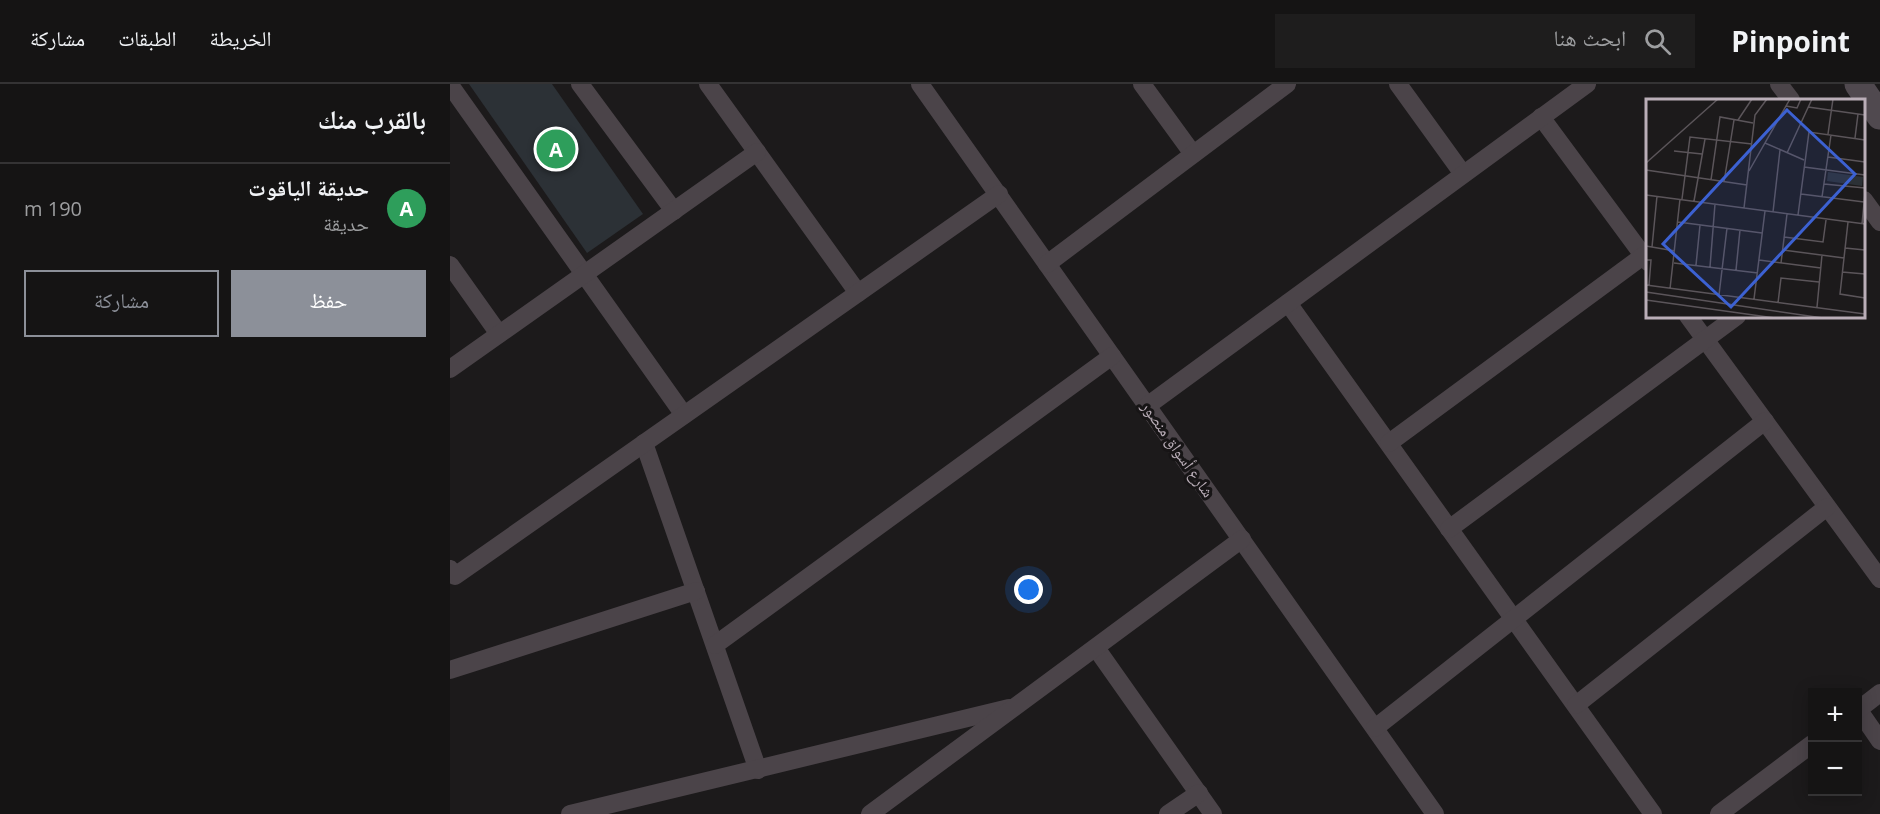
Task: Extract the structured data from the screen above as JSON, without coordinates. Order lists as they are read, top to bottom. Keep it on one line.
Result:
{"streets":{"street":["شارع أسواق منصور"]},"page":{"header":"Pinpoint","search":"ابحث هنا","nav":["الخريطة","الطبقات","مشاركة"],"heading":"بالقرب منك","pins":"A","list":[{"mark":"A","name":"حديقة الياقوت","note":"حديقة","value":"190 m"}],"buttons":["حفظ","مشاركة"],"map_buttons":["+","−"]}}
